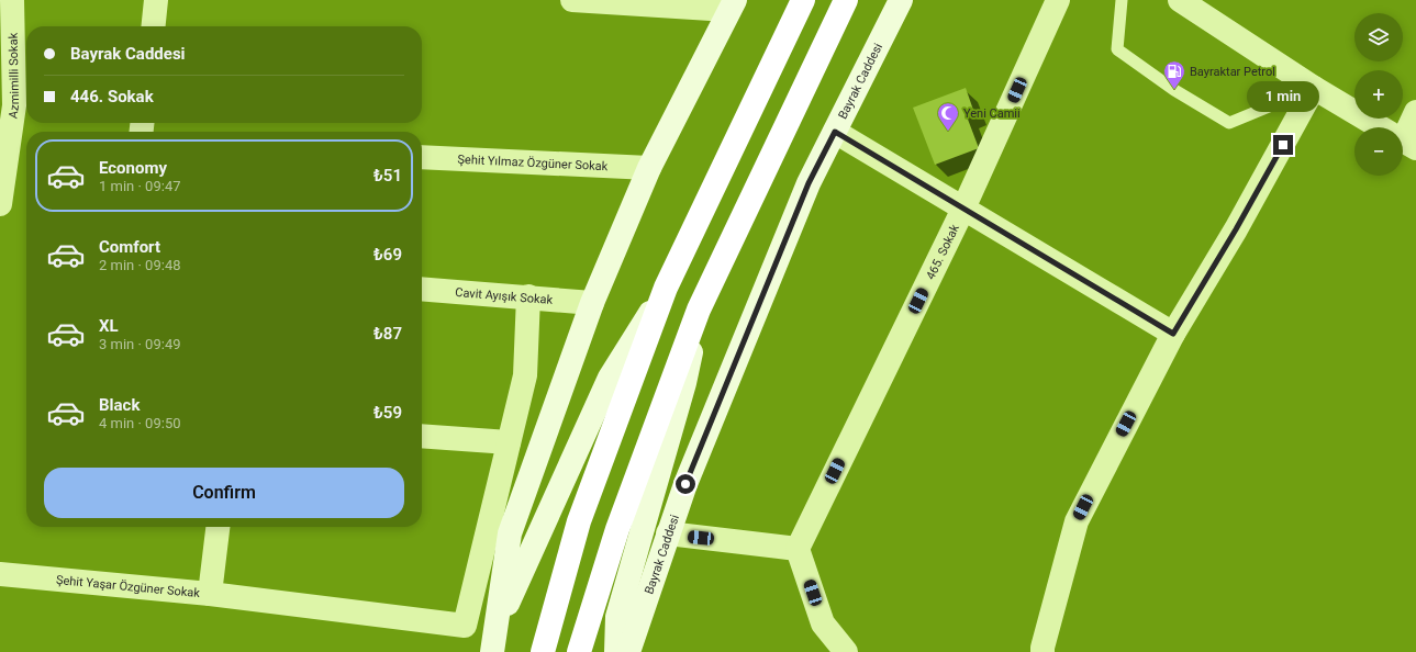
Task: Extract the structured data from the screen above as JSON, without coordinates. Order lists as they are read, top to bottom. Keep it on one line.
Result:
{"streets":{"main road":["Bayrak Caddesi"],"street":["Azmimilli Sokak","Şehit Yılmaz Özgüner Sokak","465. Sokak","Cavit Ayışık Sokak","Şehit Yaşar Özgüner Sokak"]},"places":{"fuel station":["Bayraktar Petrol"],"mosque":["Yeni Camii"]},"page":{"map_buttons":["+","−"],"banner":["Bayrak Caddesi","446. Sokak"],"bubble":"1 min","list":[{"name":"Economy","note":"1 min · 09:47","value":"₺51"},{"name":"Comfort","note":"2 min · 09:48","value":"₺69"},{"name":"XL","note":"3 min · 09:49","value":"₺87"},{"name":"Black","note":"4 min · 09:50","value":"₺59"}],"buttons":"Confirm"}}
